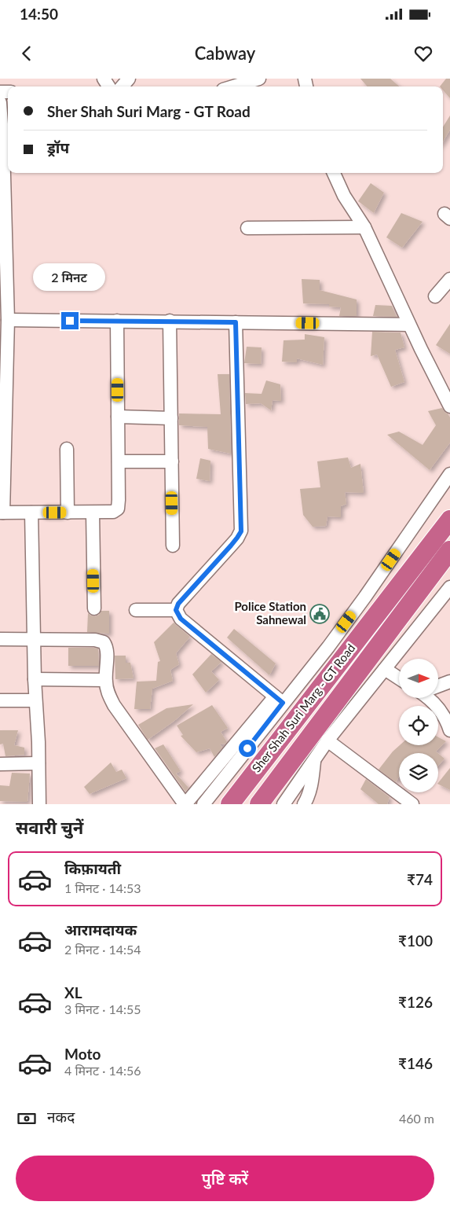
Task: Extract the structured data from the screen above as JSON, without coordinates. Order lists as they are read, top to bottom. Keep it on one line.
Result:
{"streets":{"highway":["Sher Shah Suri Marg - GT Road"]},"places":{"public building":["Police Station Sahnewal"]},"north":"right","page":{"status":"14:50","header":"Cabway","banner":["Sher Shah Suri Marg - GT Road","ड्रॉप"],"bubble":"2 मिनट","heading":"सवारी चुनें","list":[{"name":"किफ़ायती","note":"1 मिनट · 14:53","value":"₹74"},{"name":"आरामदायक","note":"2 मिनट · 14:54","value":"₹100"},{"name":"XL","note":"3 मिनट · 14:55","value":"₹126"},{"name":"Moto","note":"4 मिनट · 14:56","value":"₹146"}],"pay":["नकद","460 m"],"buttons":"पुष्टि करें"}}
